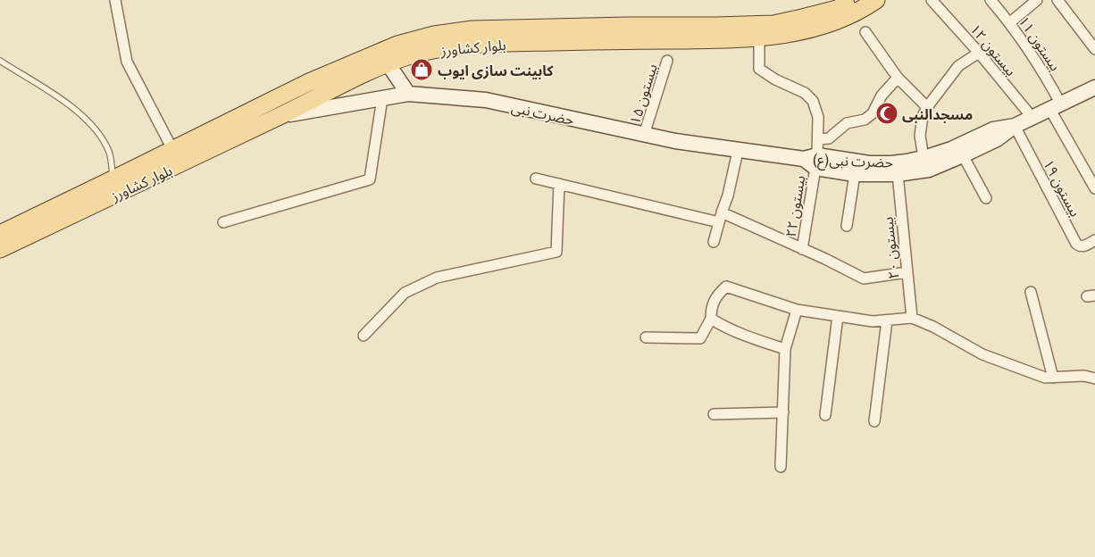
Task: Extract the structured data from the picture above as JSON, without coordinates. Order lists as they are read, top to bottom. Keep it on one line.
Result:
{"streets":{"main road":["بلوار کشاورز"],"street":["بیستون ۱۱","بیستون ۱۲","بیستون ۱۵","حضرت نبی","حضرت نبی(ع)","بیستون ۱۹","بیستون ۲۲","بیستون ۲۰"]},"crossings":[["بیستون ۱۱","حضرت نبی(ع)"],["بلوار کشاورز","حضرت نبی"],["بلوار کشاورز","بیستون ۲۲"],["بیستون ۱۲","حضرت نبی(ع)"],["بیستون ۱۵","حضرت نبی"],["حضرت نبی","حضرت نبی(ع)"],["حضرت نبی","بیستون ۲۲"],["حضرت نبی(ع)","بیستون ۱۹"],["حضرت نبی(ع)","بیستون ۲۲"],["حضرت نبی(ع)","بیستون ۲۰"]],"places":{"shop":["کابینت سازی ایوب"],"mosque":["مسجدالنبی"]}}
